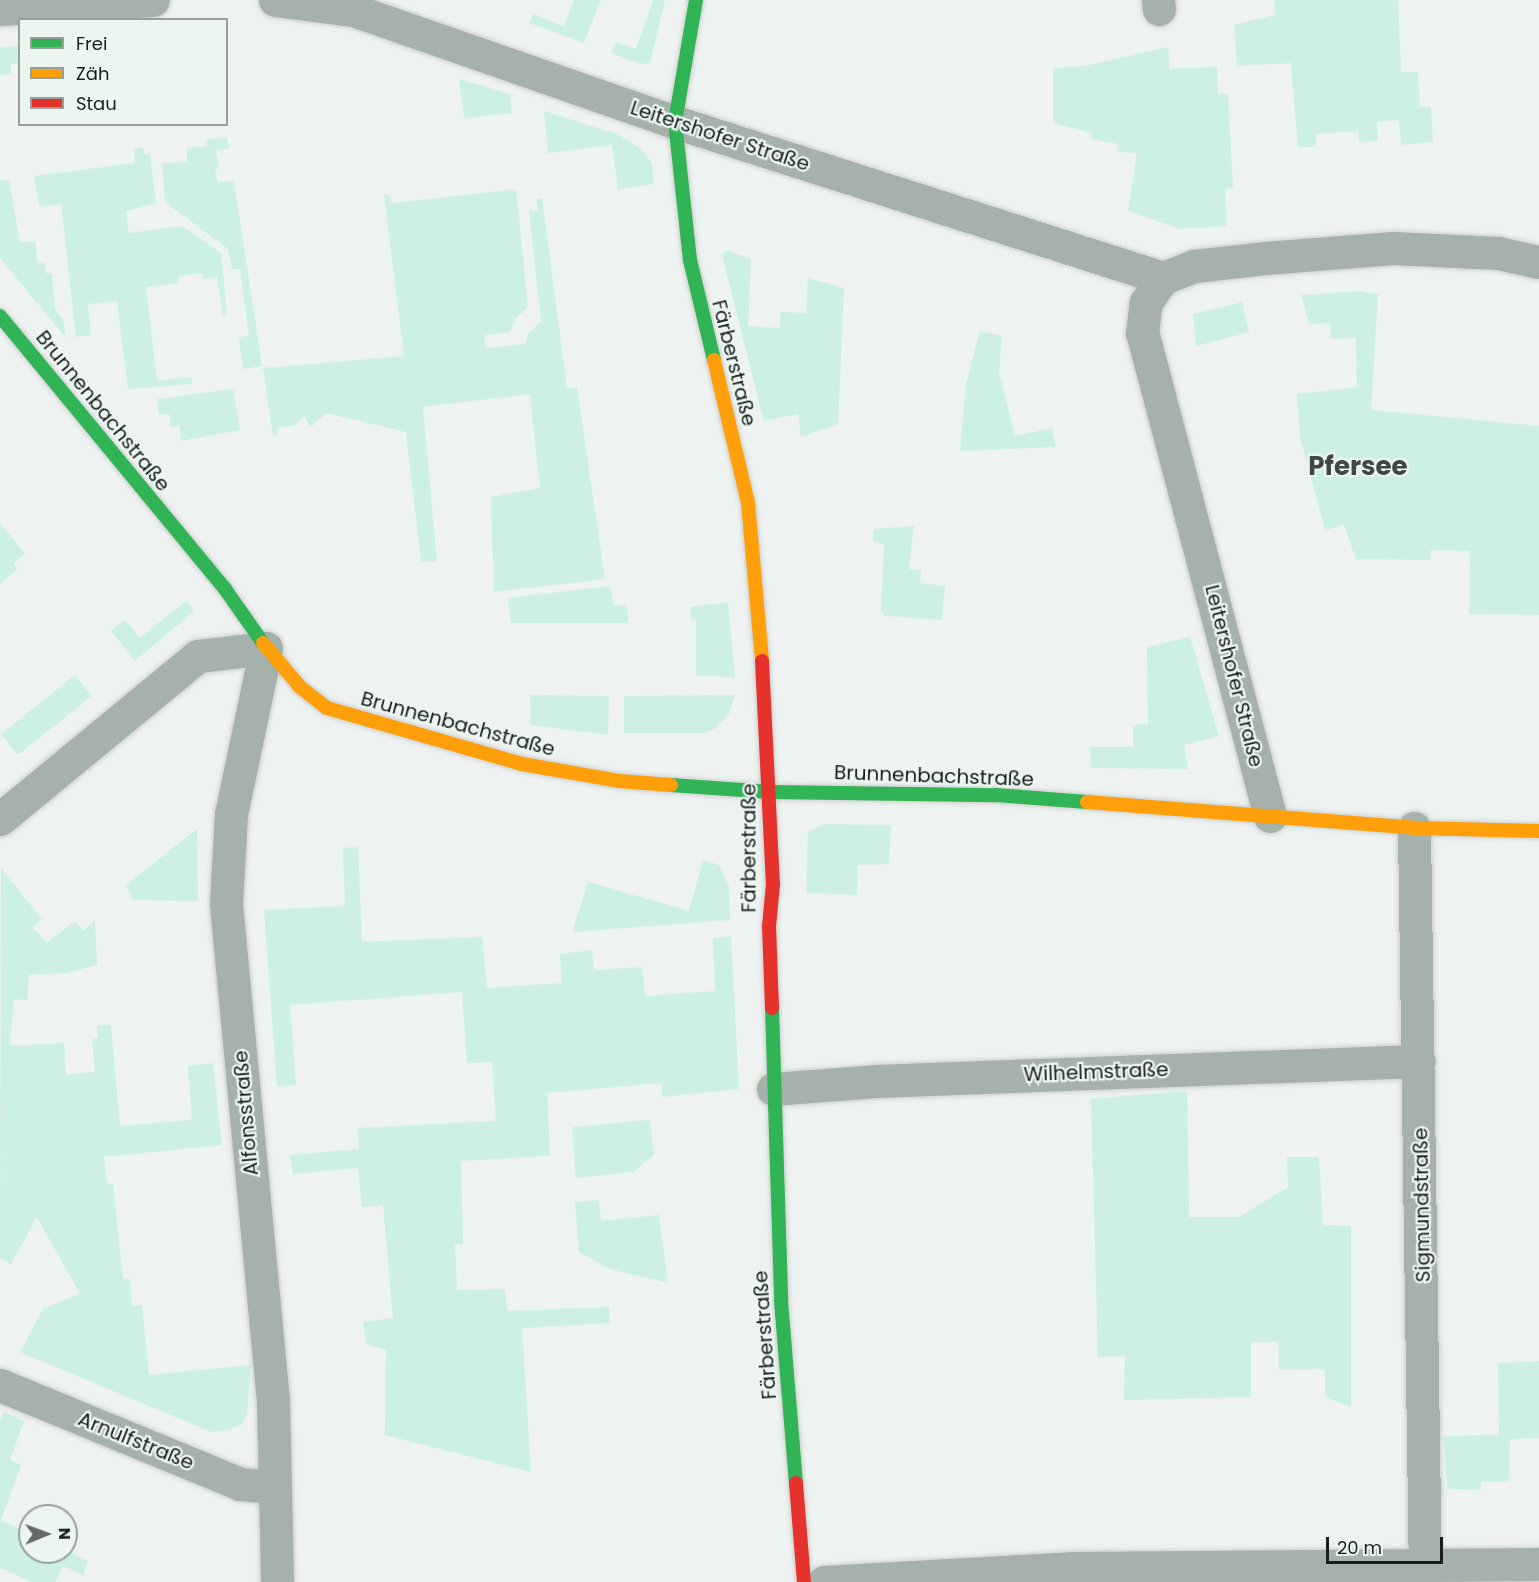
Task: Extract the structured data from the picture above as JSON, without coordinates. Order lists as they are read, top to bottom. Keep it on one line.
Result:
{"streets":{"street":["Leitershofer Straße","Färberstraße","Brunnenbachstraße","Wilhelmstraße","Alfonsstraße","Sigmundstraße","Arnulfstraße"]},"crossings":[["Leitershofer Straße","Färberstraße"],["Leitershofer Straße","Brunnenbachstraße"],["Färberstraße","Brunnenbachstraße"],["Färberstraße","Wilhelmstraße"],["Brunnenbachstraße","Alfonsstraße"],["Wilhelmstraße","Sigmundstraße"],["Alfonsstraße","Arnulfstraße"]],"districts":["Pfersee"],"legend":["Frei","Zäh","Stau"],"scale_bar":"20 m","north":"right"}
